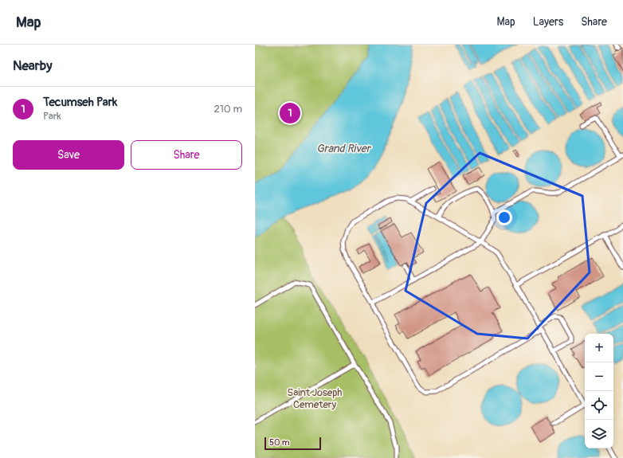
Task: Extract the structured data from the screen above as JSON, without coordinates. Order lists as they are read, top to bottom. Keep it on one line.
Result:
{"water":["Grand River"],"parks":["Saint Joseph Cemetery"],"scale_bar":"50 m","page":{"header":"Map","nav":["Map","Layers","Share"],"heading":"Nearby","list":[{"mark":"1","name":"Tecumseh Park","note":"Park","value":"210 m"}],"pins":"1","buttons":["Save","Share"],"map_buttons":["+","−"],"scale":"50 m"}}
